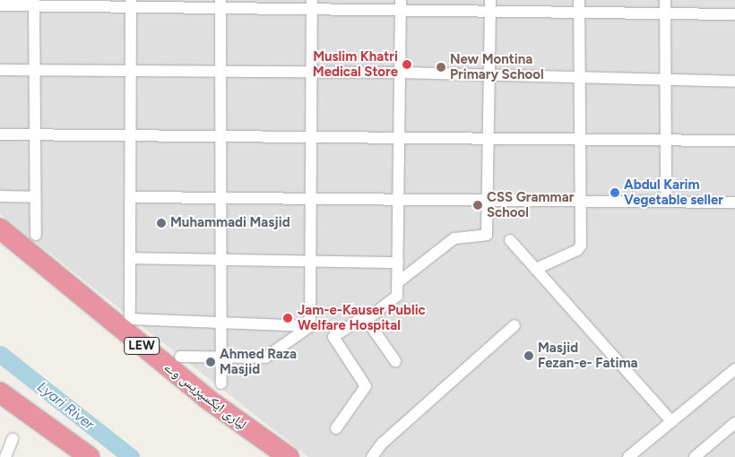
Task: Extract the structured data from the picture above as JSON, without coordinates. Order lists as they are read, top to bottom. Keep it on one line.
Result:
{"streets":{"highway":["LEW","لیاری ایکسپریس وے"]},"water":["Lyari River"],"places":["Muslim Khatri Medical Store","New Montina Primary School","Abdul Karim Vegetable seller","CSS Grammar School","Muhammadi Masjid","Jam-e-Kauser Public Welfare Hospital","Masjid Fezan-e- Fatima","Ahmed Raza Masjid"]}
